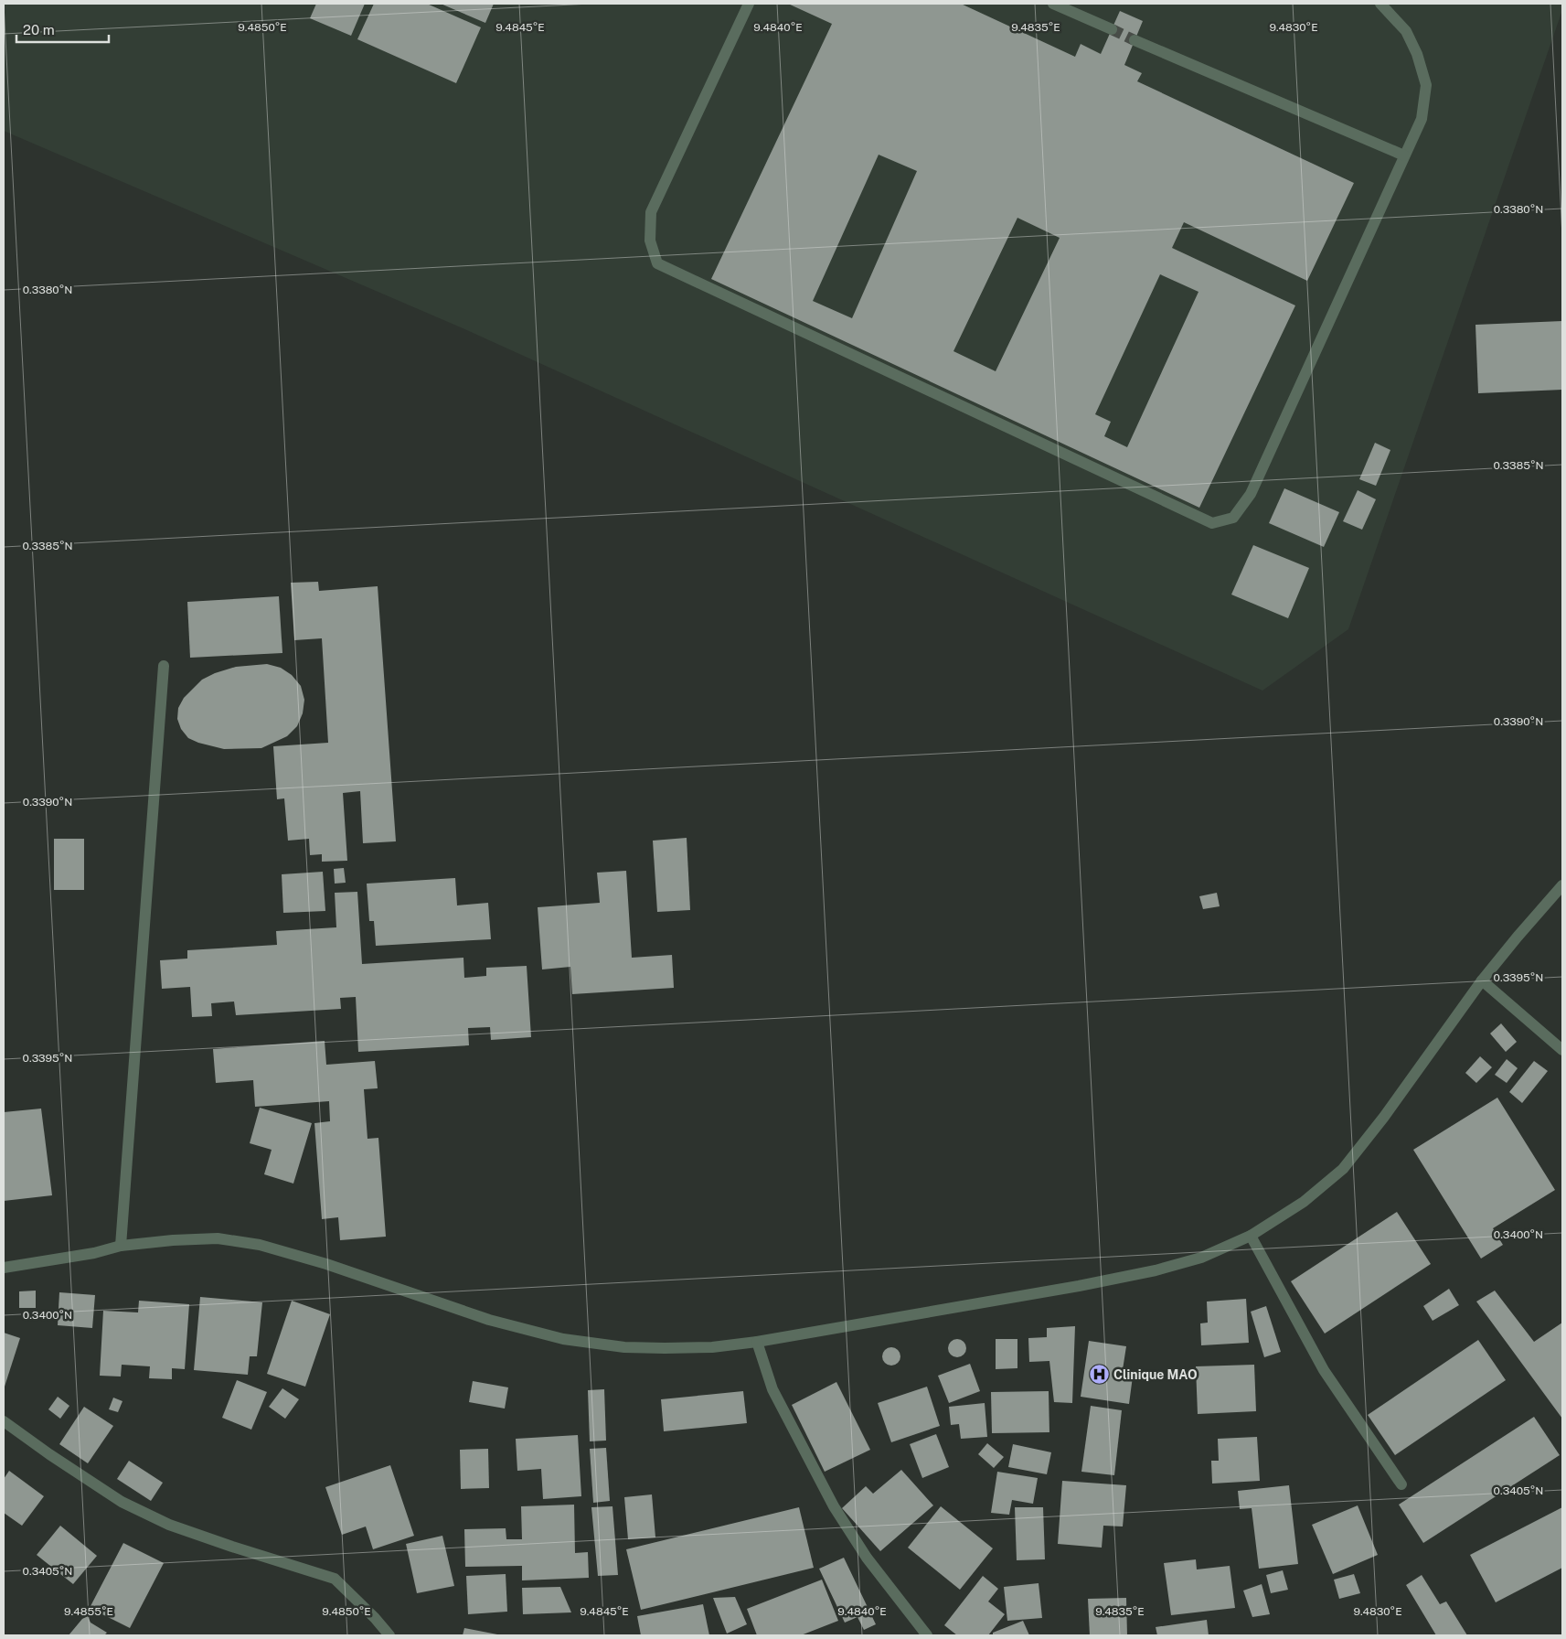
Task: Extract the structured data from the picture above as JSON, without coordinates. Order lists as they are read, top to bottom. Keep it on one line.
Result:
{"places":{"hospital":["Clinique MAO"]},"scale_bar":"20 m","coordinates":["9.4850°E","9.4845°E","9.4840°E","9.4835°E","9.4830°E","0.3380°N","0.3385°N","0.3390°N","0.3395°N","0.3400°N","0.3405°N","9.4855°E"]}
